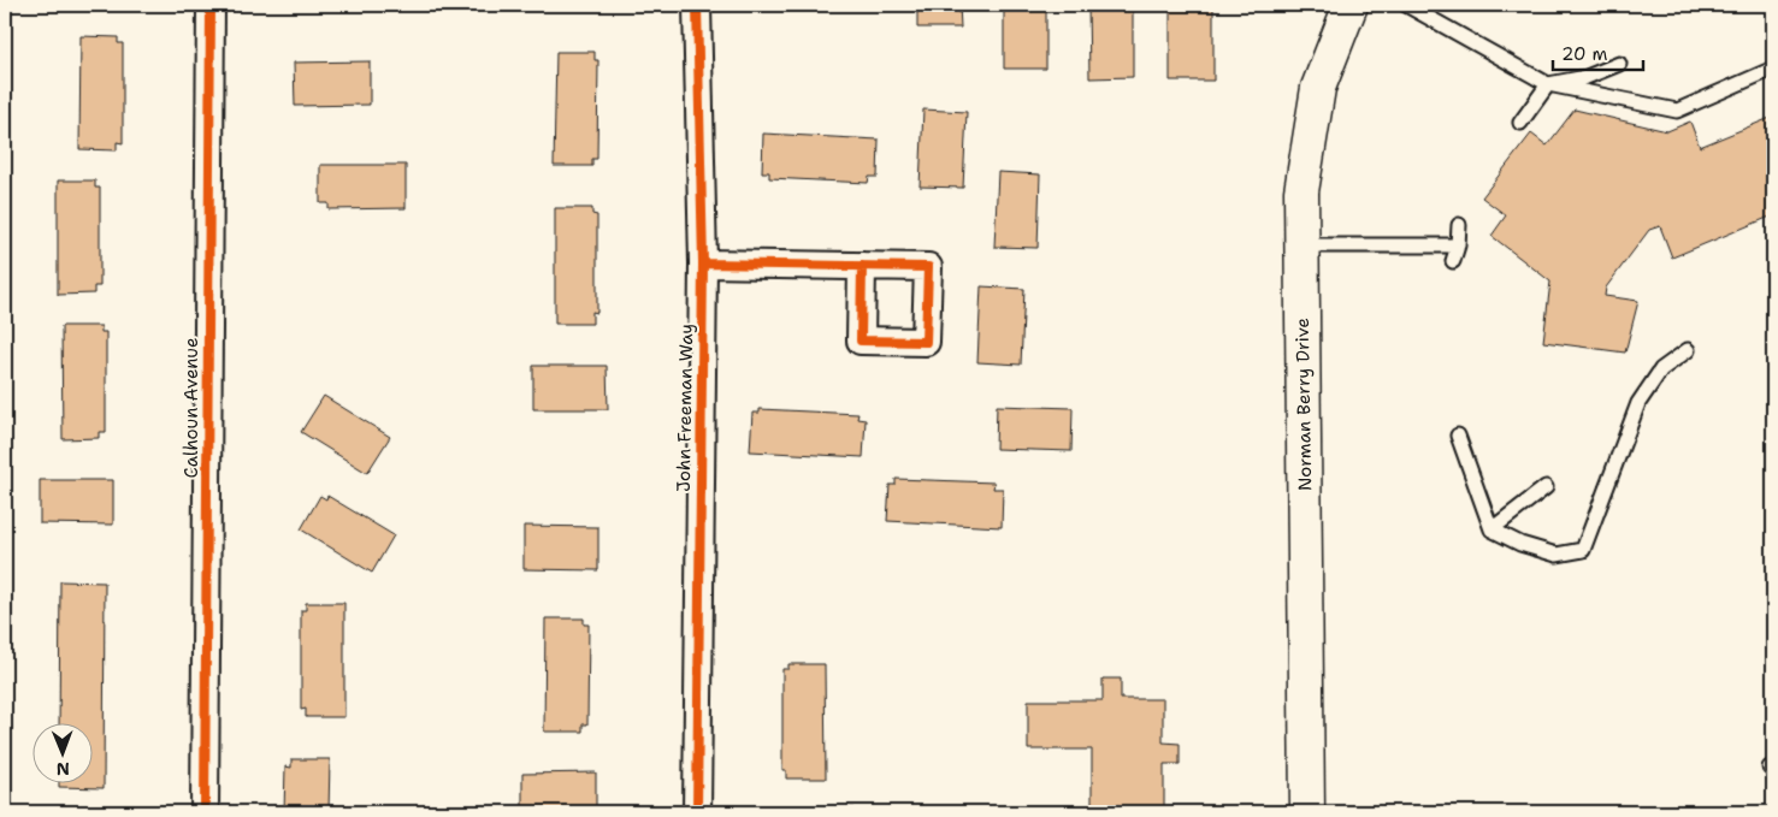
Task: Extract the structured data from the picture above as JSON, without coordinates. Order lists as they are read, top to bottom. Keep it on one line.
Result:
{"streets":{"main road":["Norman Berry Drive"],"street":["Calhoun Avenue","John Freeman Way"]},"scale_bar":"20 m","north":"bottom"}
